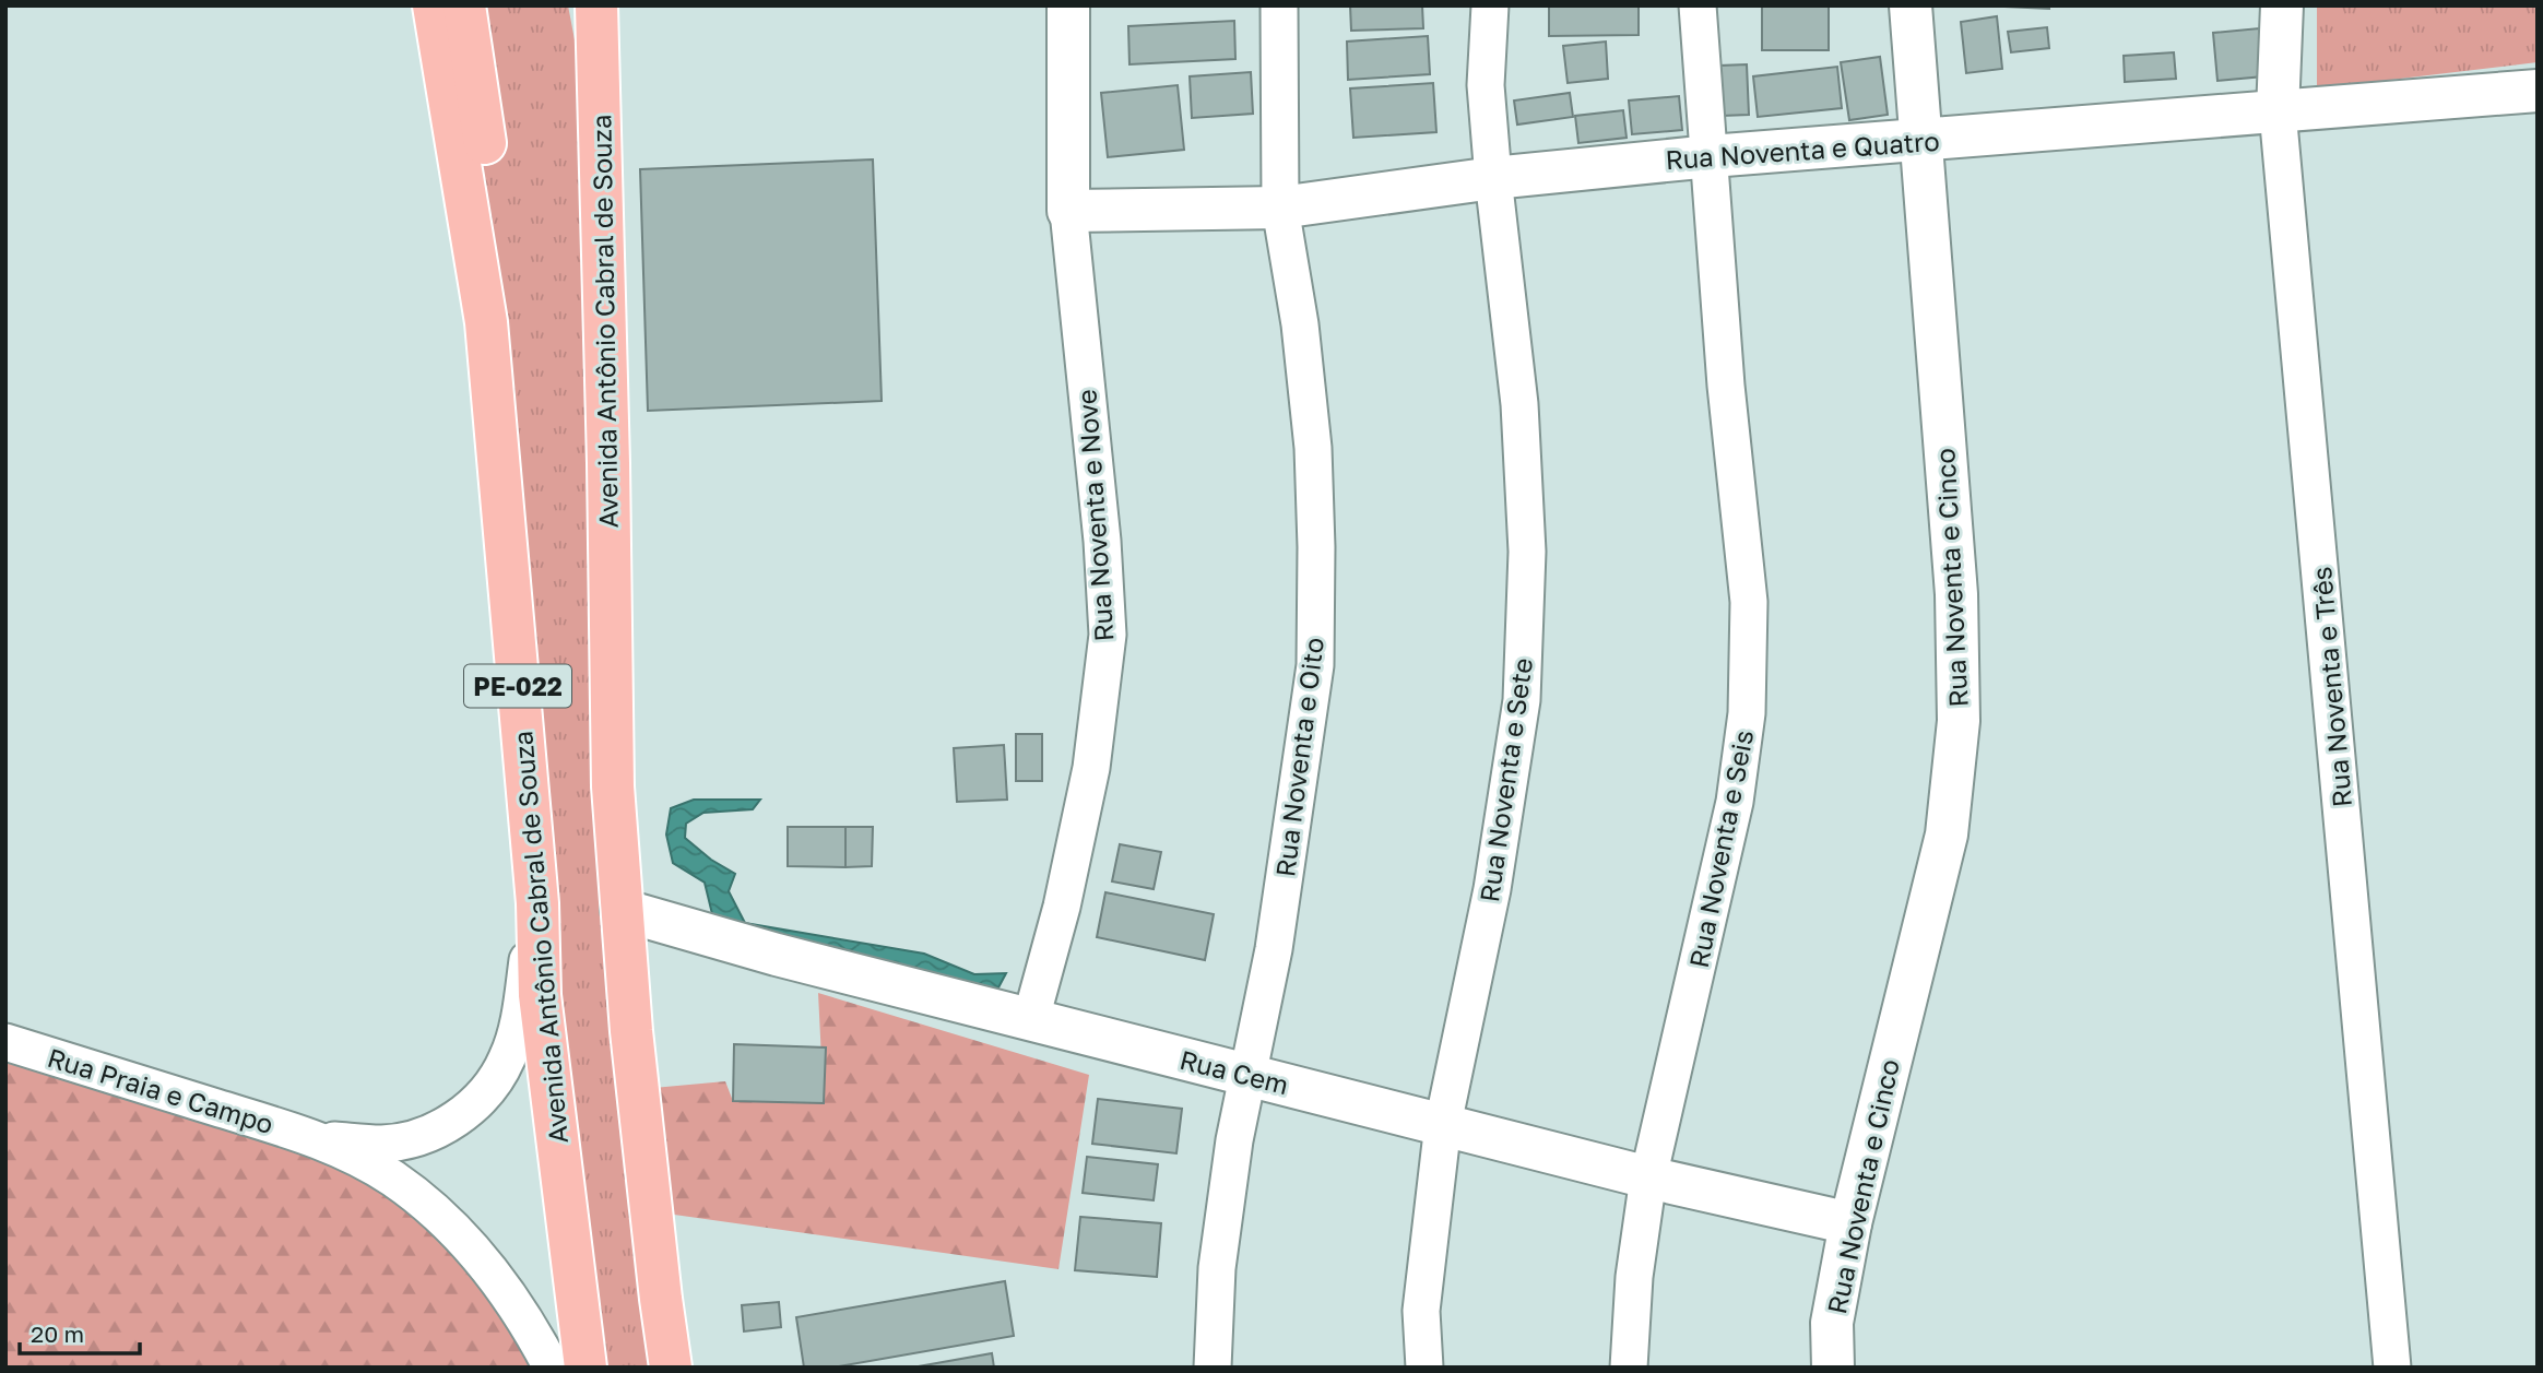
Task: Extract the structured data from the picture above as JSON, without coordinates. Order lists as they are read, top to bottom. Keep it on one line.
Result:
{"streets":{"highway":["Avenida Antônio Cabral de Souza","PE-022"],"street":["Rua Noventa e Quatro","Rua Noventa e Nove","Rua Noventa e Cinco","Rua Noventa e Três","Rua Noventa e Oito","Rua Noventa e Sete","Rua Noventa e Seis","Rua Cem","Rua Praia e Campo"]},"crossings":[["Rua Noventa e Quatro","Rua Noventa e Nove"],["Rua Noventa e Quatro","Rua Noventa e Cinco"],["Rua Noventa e Quatro","Rua Noventa e Três"],["Rua Noventa e Quatro","Rua Noventa e Oito"],["Rua Noventa e Quatro","Rua Noventa e Sete"],["Rua Noventa e Quatro","Rua Noventa e Seis"],["Avenida Antônio Cabral de Souza","Rua Cem"],["Avenida Antônio Cabral de Souza","Rua Praia e Campo"],["Rua Noventa e Nove","Rua Cem"],["Rua Noventa e Cinco","Rua Cem"],["Rua Noventa e Oito","Rua Cem"],["Rua Noventa e Sete","Rua Cem"],["Rua Noventa e Seis","Rua Cem"]],"scale_bar":"20 m"}
